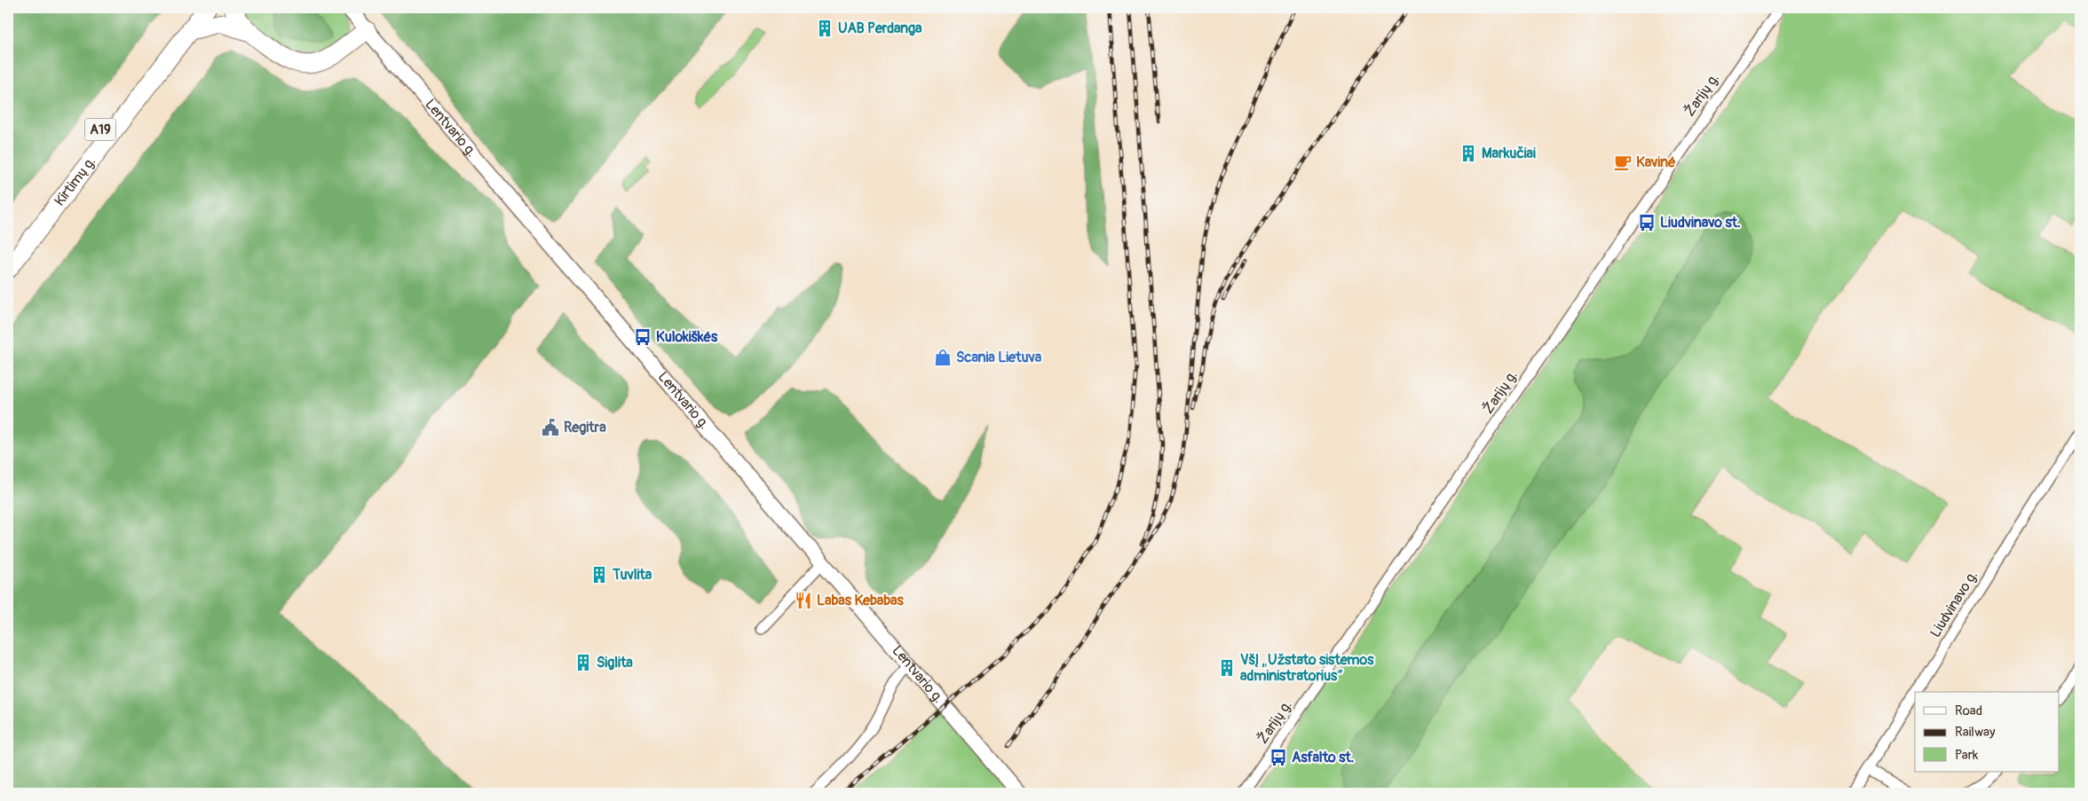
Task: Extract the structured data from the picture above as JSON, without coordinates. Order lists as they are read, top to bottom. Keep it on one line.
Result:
{"streets":{"highway":["A19","Kirtimų g."],"main road":["Lentvario g."],"street":["Žarijų g.","Liudvinavo g."]},"places":{"building":["UAB Perdanga","Markučiai","Tuvlita","Siglita","VšĮ „Užstato sistemos administratorius“"],"cafe":["Kavinė"],"bus stop":["Liudvinavo st.","Kulokiškės","Asfalto st."],"shop":["Scania Lietuva"],"public building":["Regitra"],"restaurant":["Labas Kebabas"]},"legend":["Road","Railway","Park"]}
